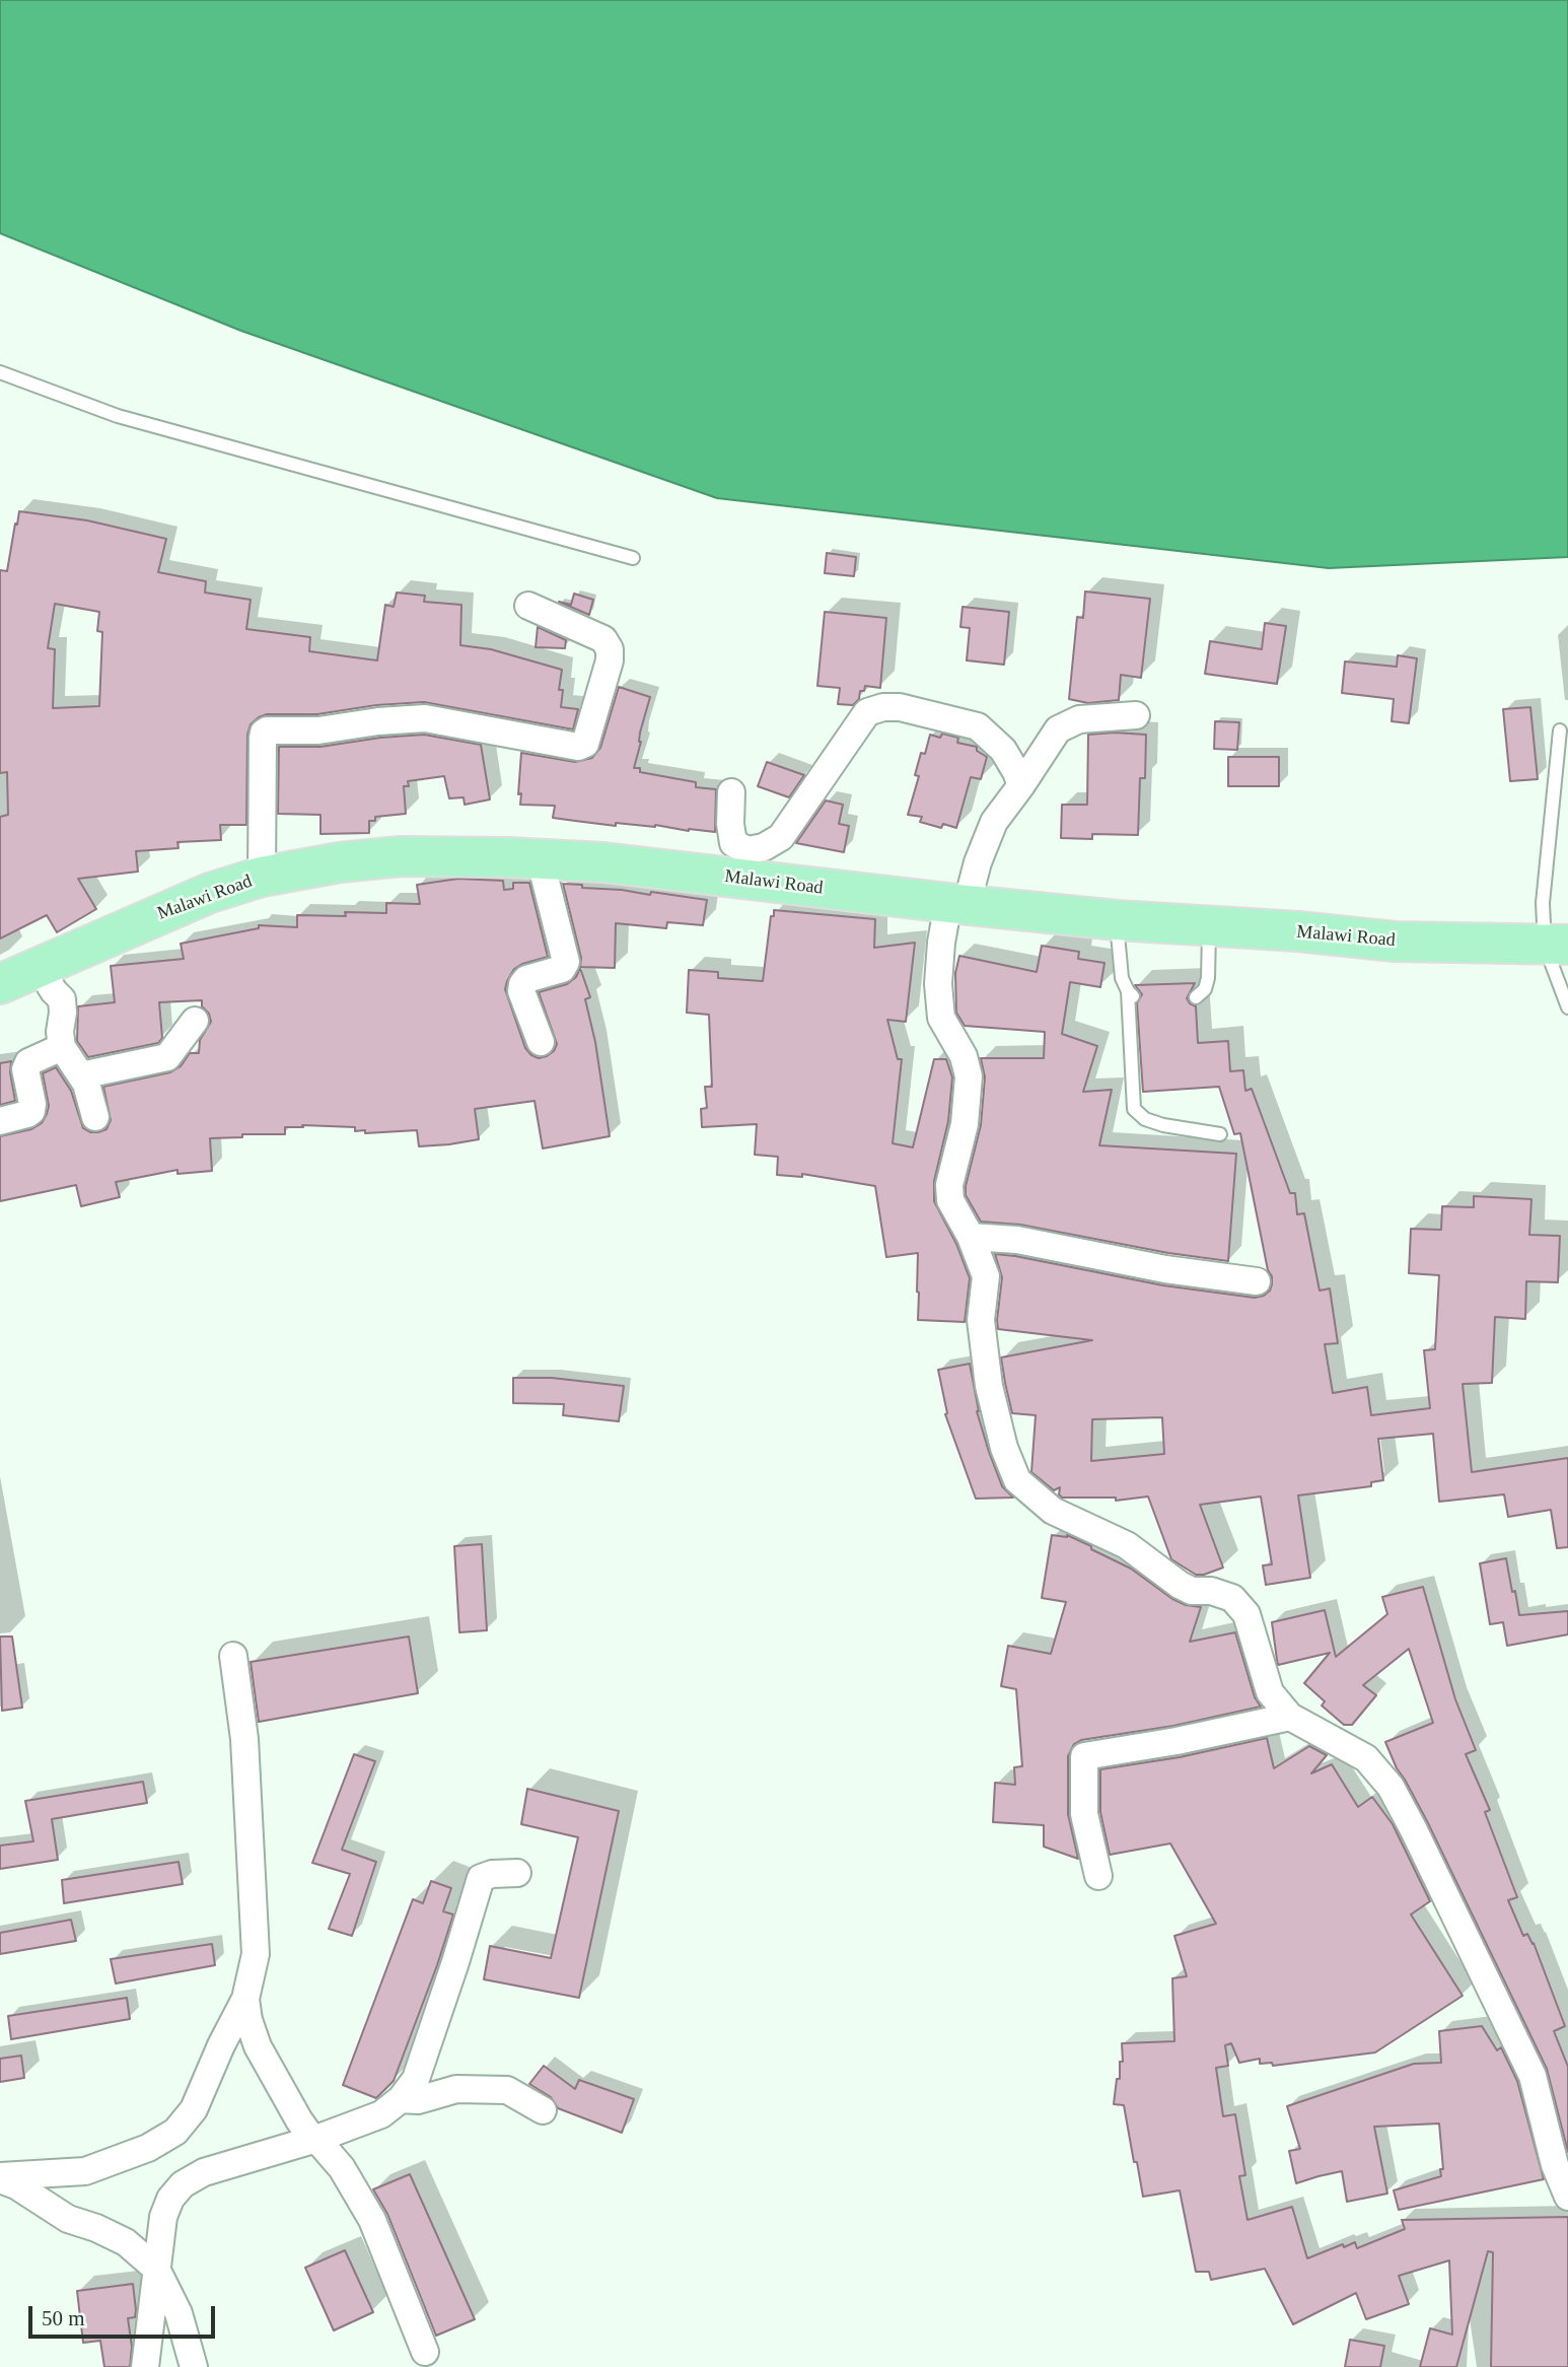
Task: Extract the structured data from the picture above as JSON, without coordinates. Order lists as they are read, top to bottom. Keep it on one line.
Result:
{"streets":{"main road":["Malawi Road"]},"scale_bar":"50 m"}
